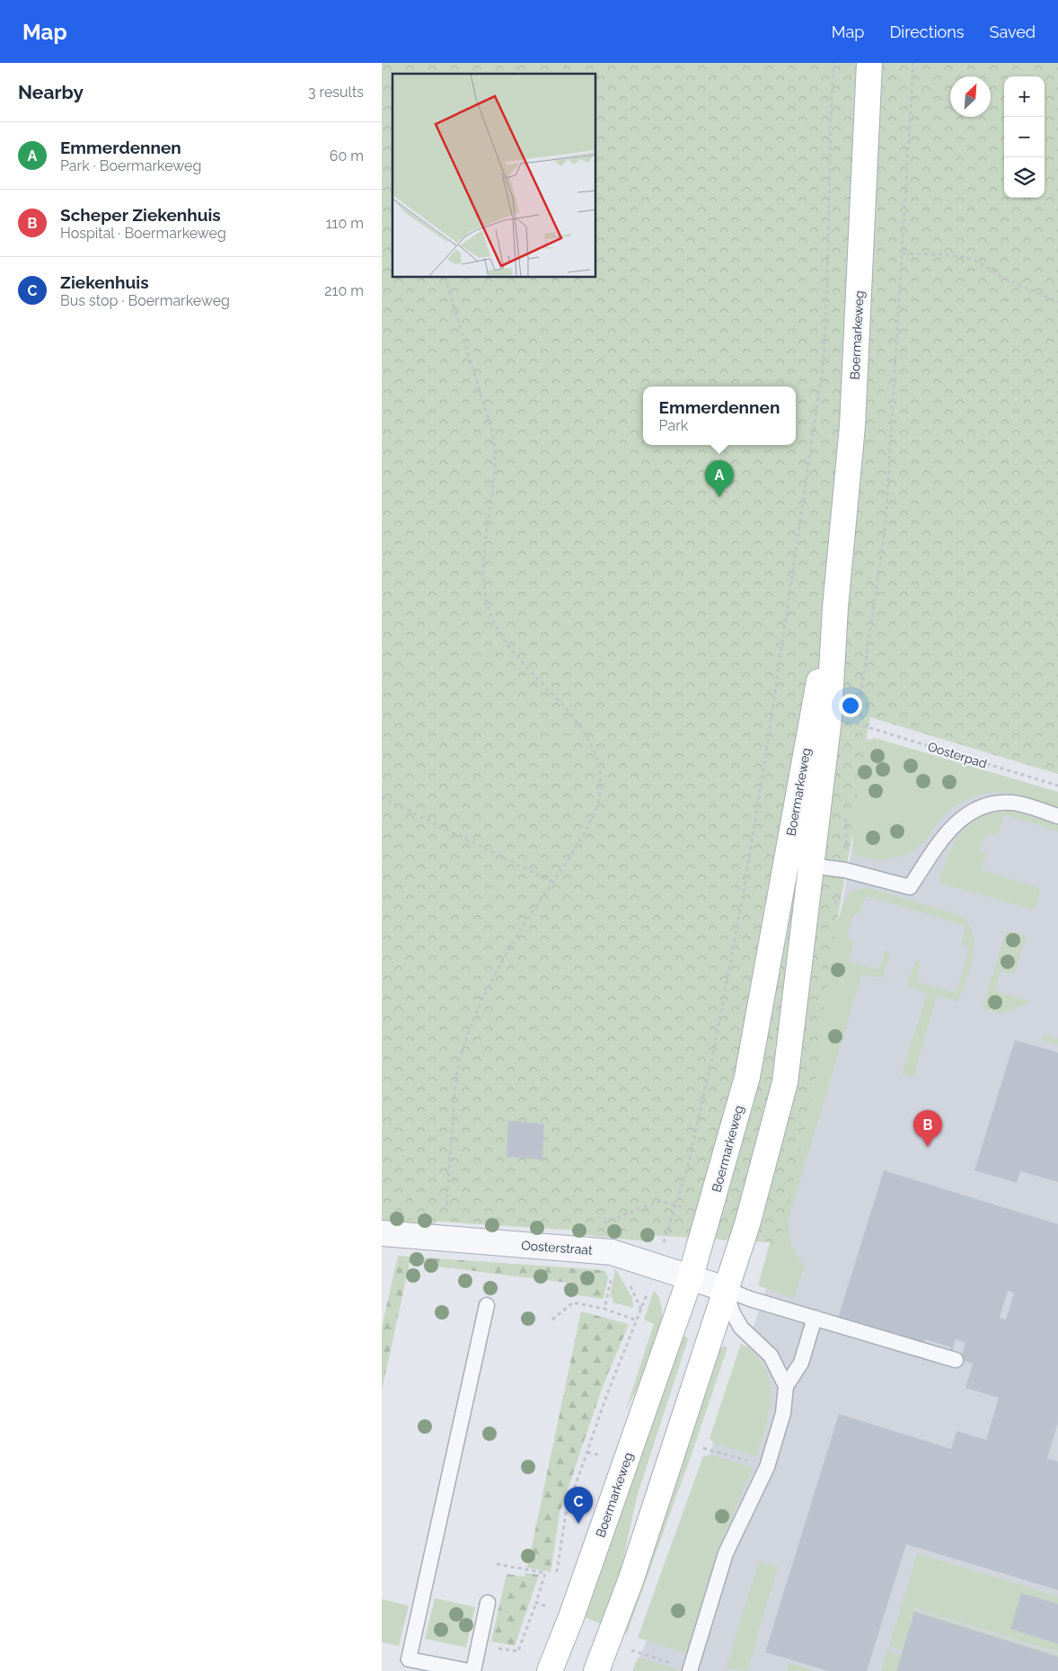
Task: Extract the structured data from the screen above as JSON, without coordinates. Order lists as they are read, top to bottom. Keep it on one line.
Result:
{"streets":{"street":["Boermarkeweg","Oosterstraat"],"path":["Oosterpad"]},"crossings":[["Boermarkeweg","Oosterstraat"]],"north":"top right","page":{"header":"Map","nav":["Map","Directions","Saved"],"heading":["Nearby","3 results"],"map_buttons":["+","−"],"list":[{"mark":"A","name":"Emmerdennen","note":"Park · Boermarkeweg","value":"60 m"},{"mark":"B","name":"Scheper Ziekenhuis","note":"Hospital · Boermarkeweg","value":"110 m"},{"mark":"C","name":"Ziekenhuis","note":"Bus stop · Boermarkeweg","value":"210 m"}],"popup":["Emmerdennen","Park"],"pins":["A","B","C"]}}
